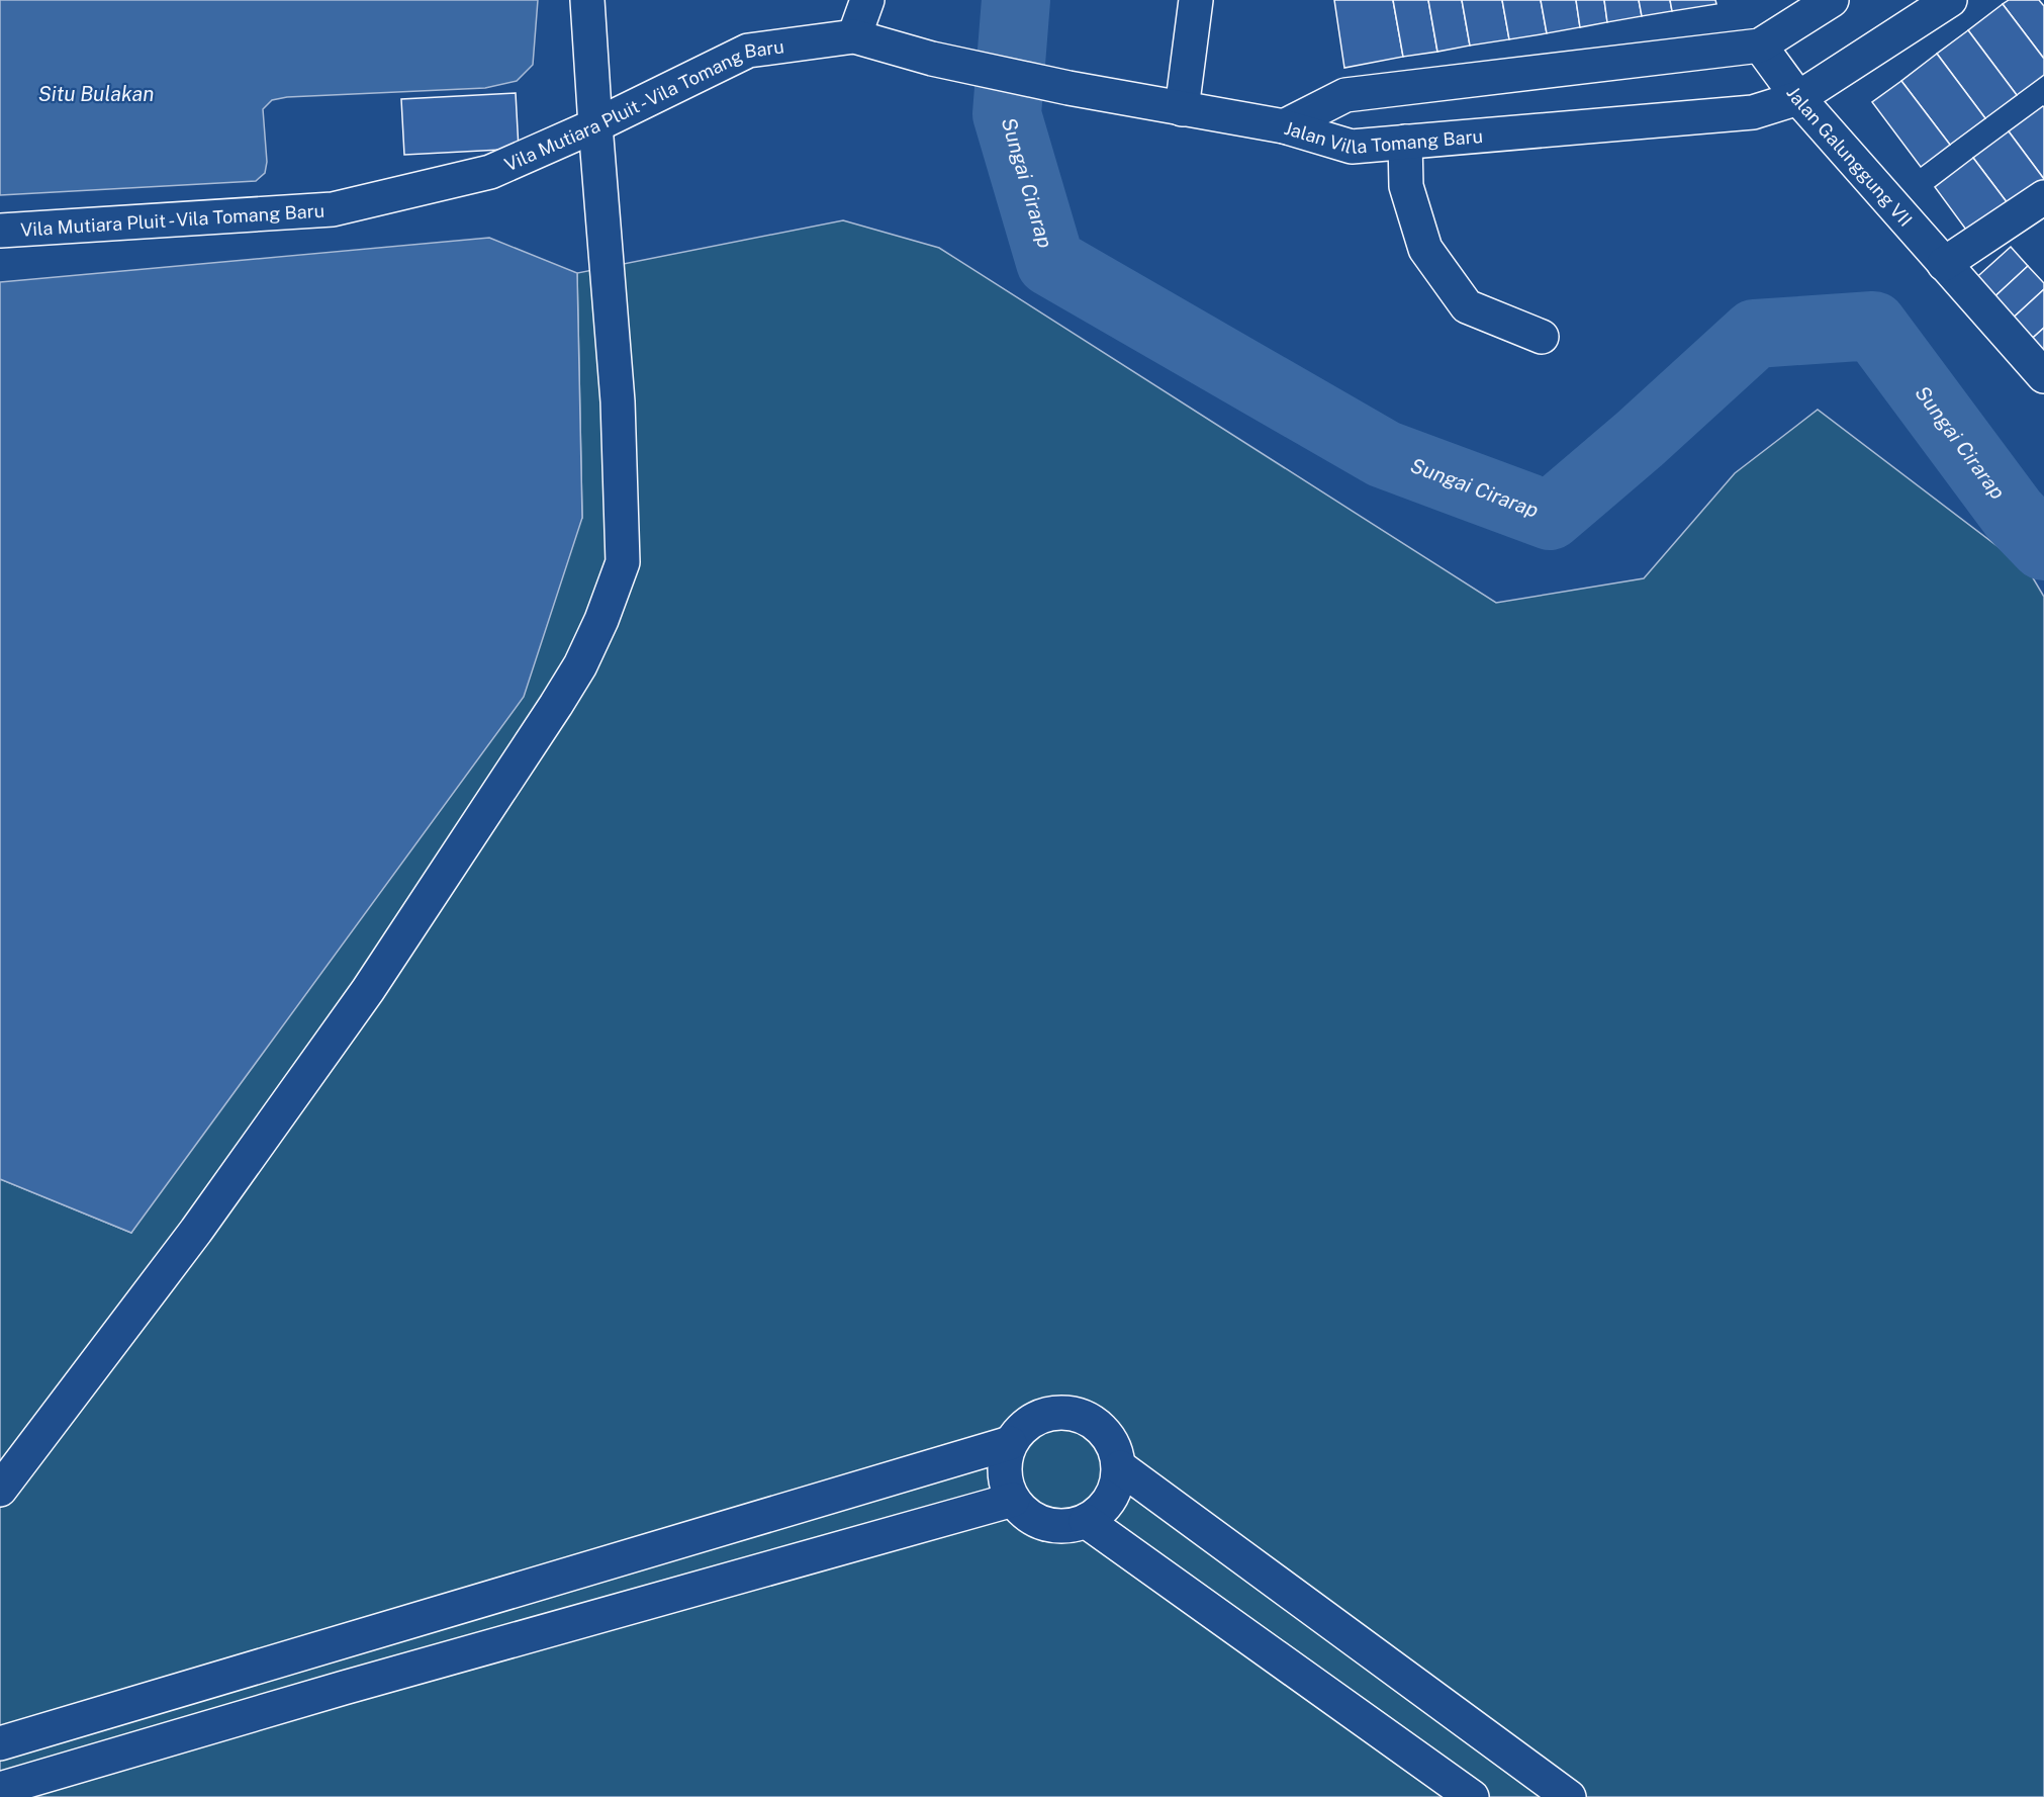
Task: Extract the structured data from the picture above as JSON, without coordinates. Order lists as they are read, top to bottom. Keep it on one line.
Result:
{"streets":{"street":["Vila Mutiara Pluit - Vila Tomang Baru","Jalan Villa Tomang Baru","Jalan Galunggung VII"]},"crossings":[["Vila Mutiara Pluit - Vila Tomang Baru","Jalan Villa Tomang Baru"],["Jalan Villa Tomang Baru","Jalan Galunggung VII"]],"water":["Situ Bulakan","Sungai Cirarap"]}
